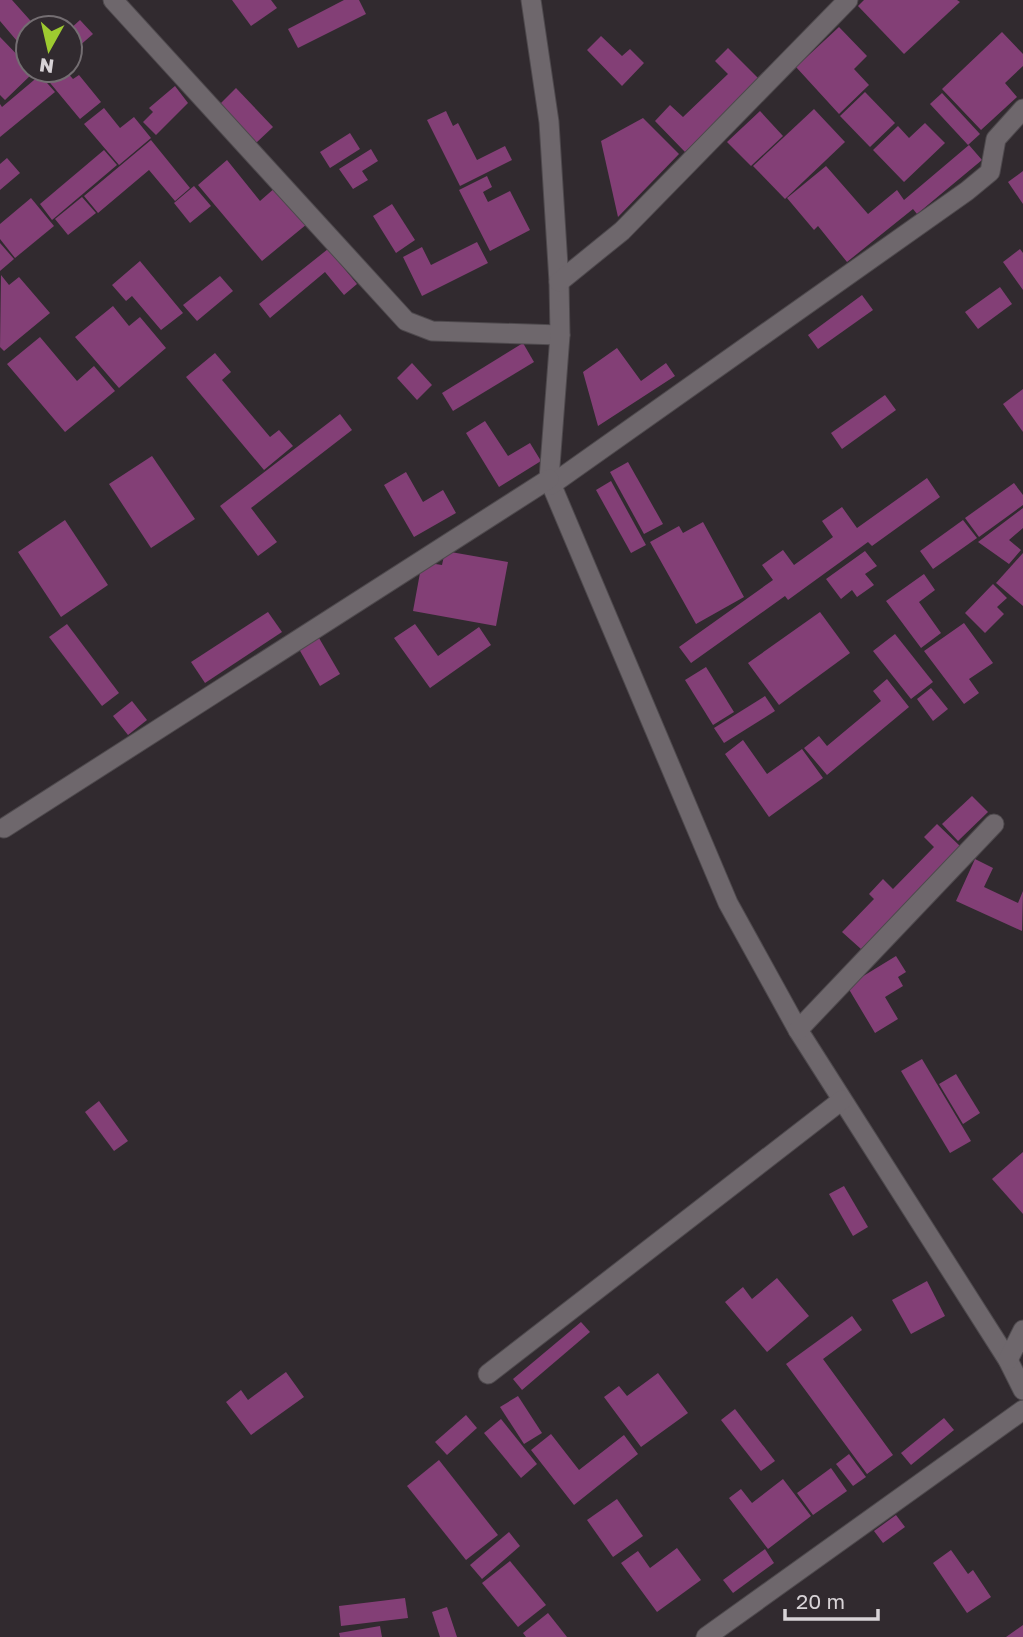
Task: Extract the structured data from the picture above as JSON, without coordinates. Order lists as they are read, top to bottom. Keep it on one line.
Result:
{"scale_bar":"20 m","north":"bottom"}
